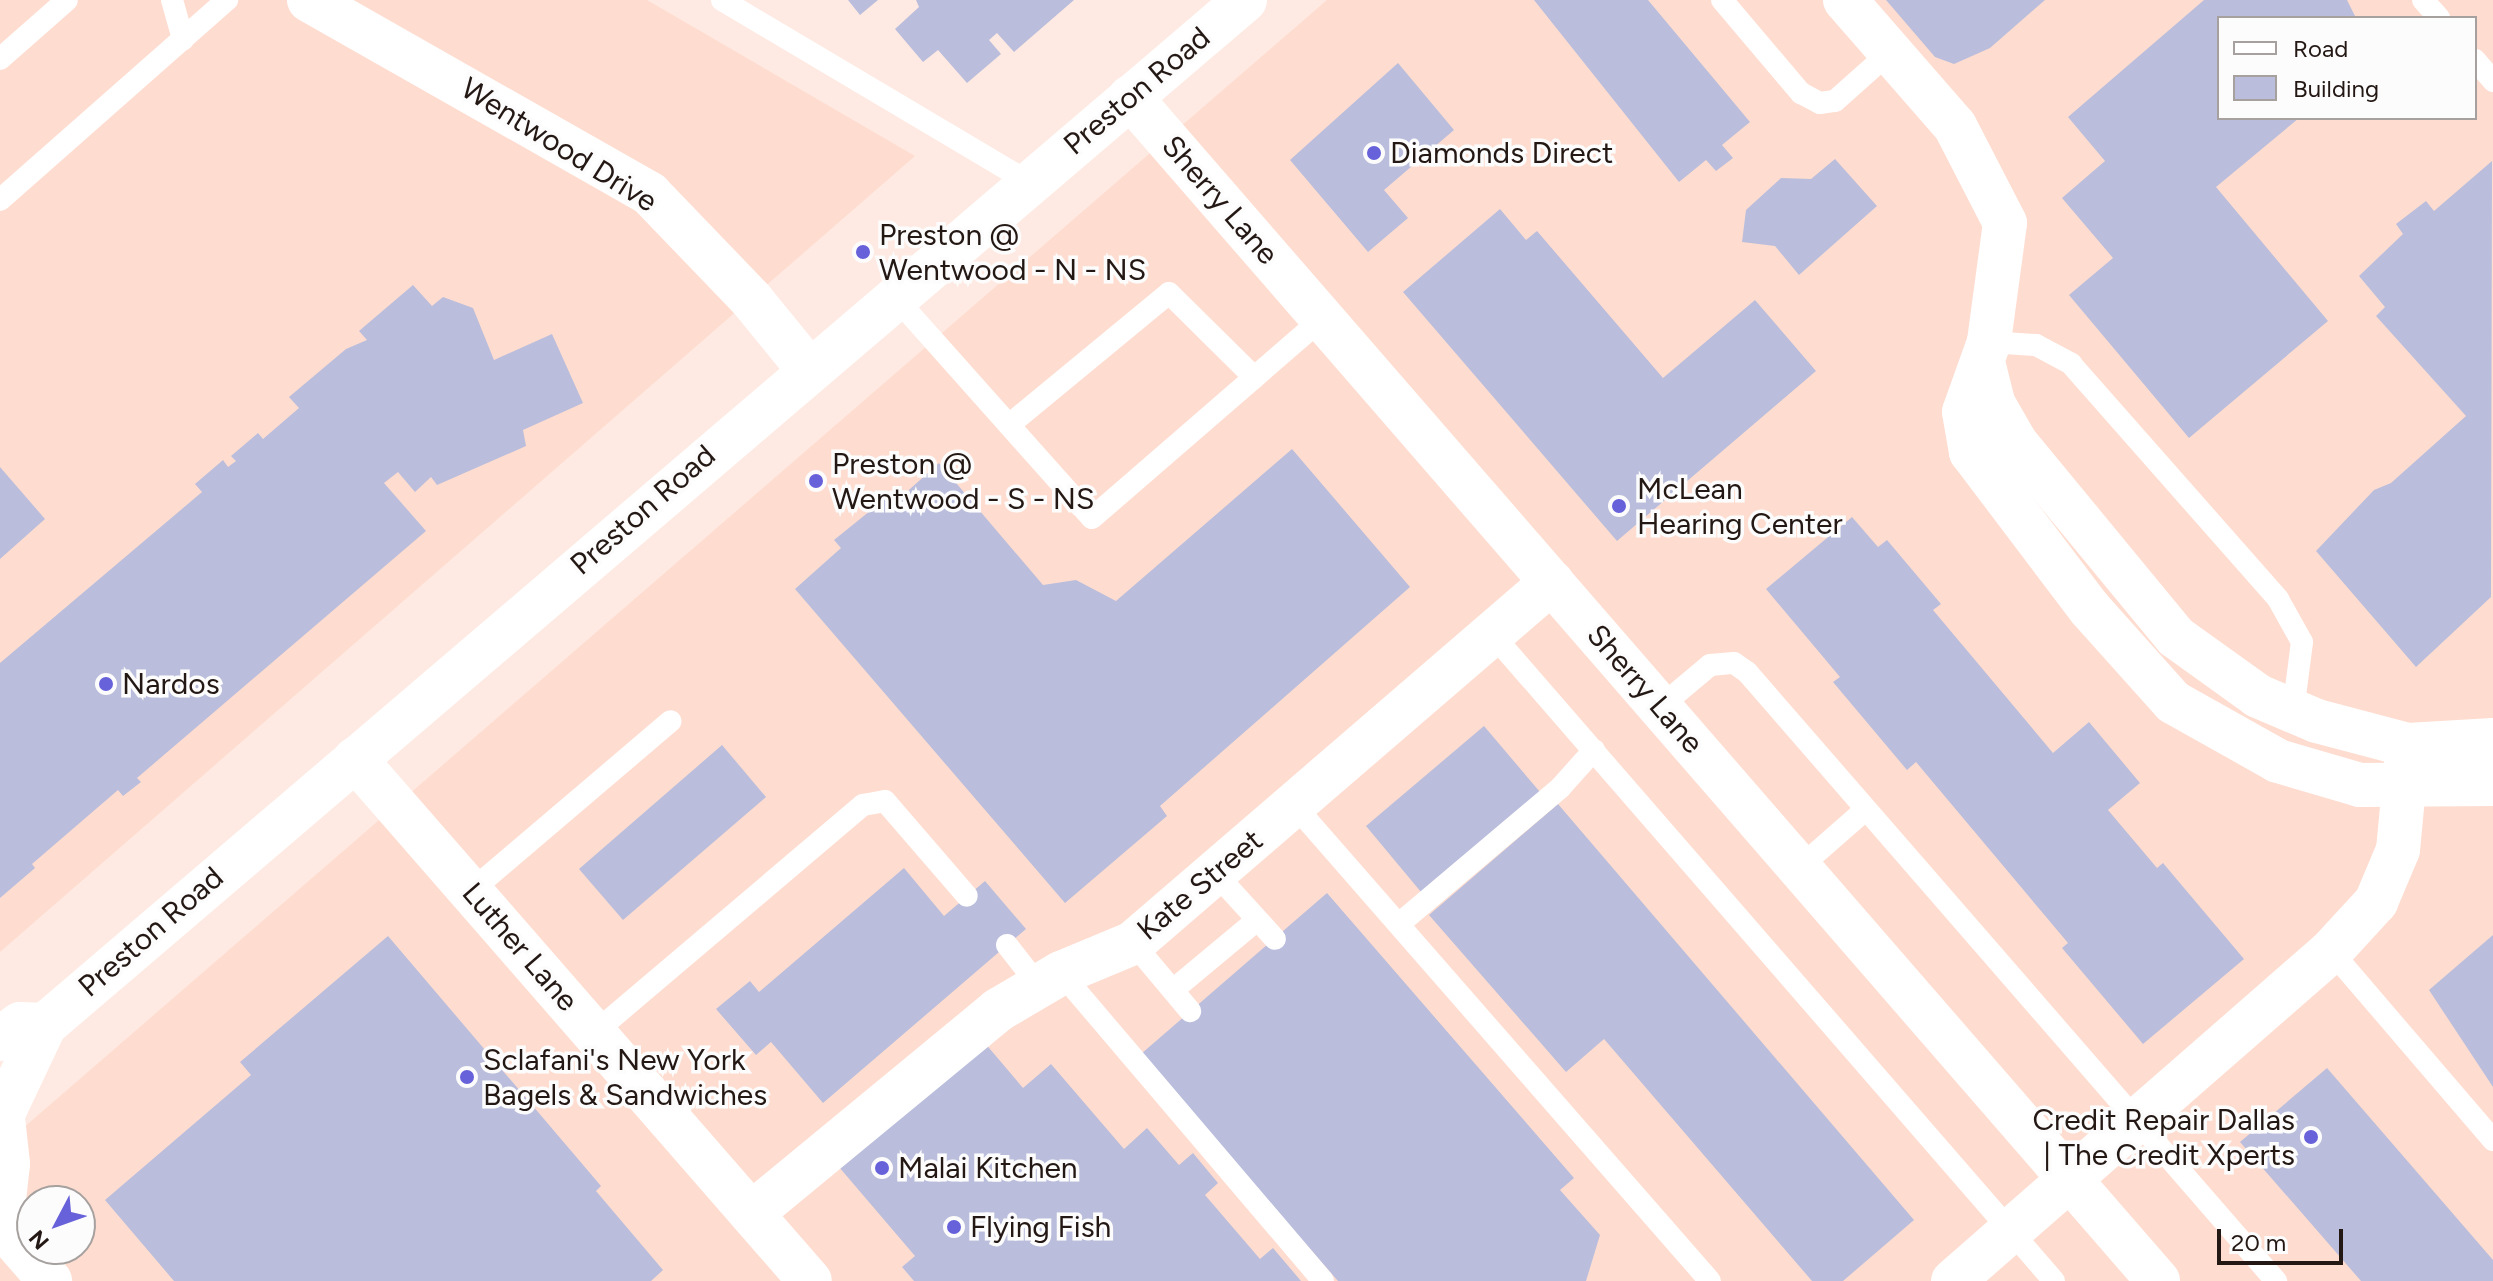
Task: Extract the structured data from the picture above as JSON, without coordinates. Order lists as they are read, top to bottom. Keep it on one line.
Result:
{"streets":{"street":["Preston Road","Wentwood Drive","Sherry Lane","Kate Street","Luther Lane"]},"crossings":[["Preston Road","Wentwood Drive"],["Preston Road","Sherry Lane"],["Preston Road","Luther Lane"],["Sherry Lane","Kate Street"],["Kate Street","Luther Lane"]],"places":["Diamonds Direct","Preston @ Wentwood - N - NS","Preston @ Wentwood - S - NS","McLean Hearing Center","Nardos","Sclafani's New York Bagels & Sandwiches","Credit Repair Dallas | The Credit Xperts","Malai Kitchen","Flying Fish"],"legend":["Road","Building"],"scale_bar":"20 m","north":"bottom left"}
